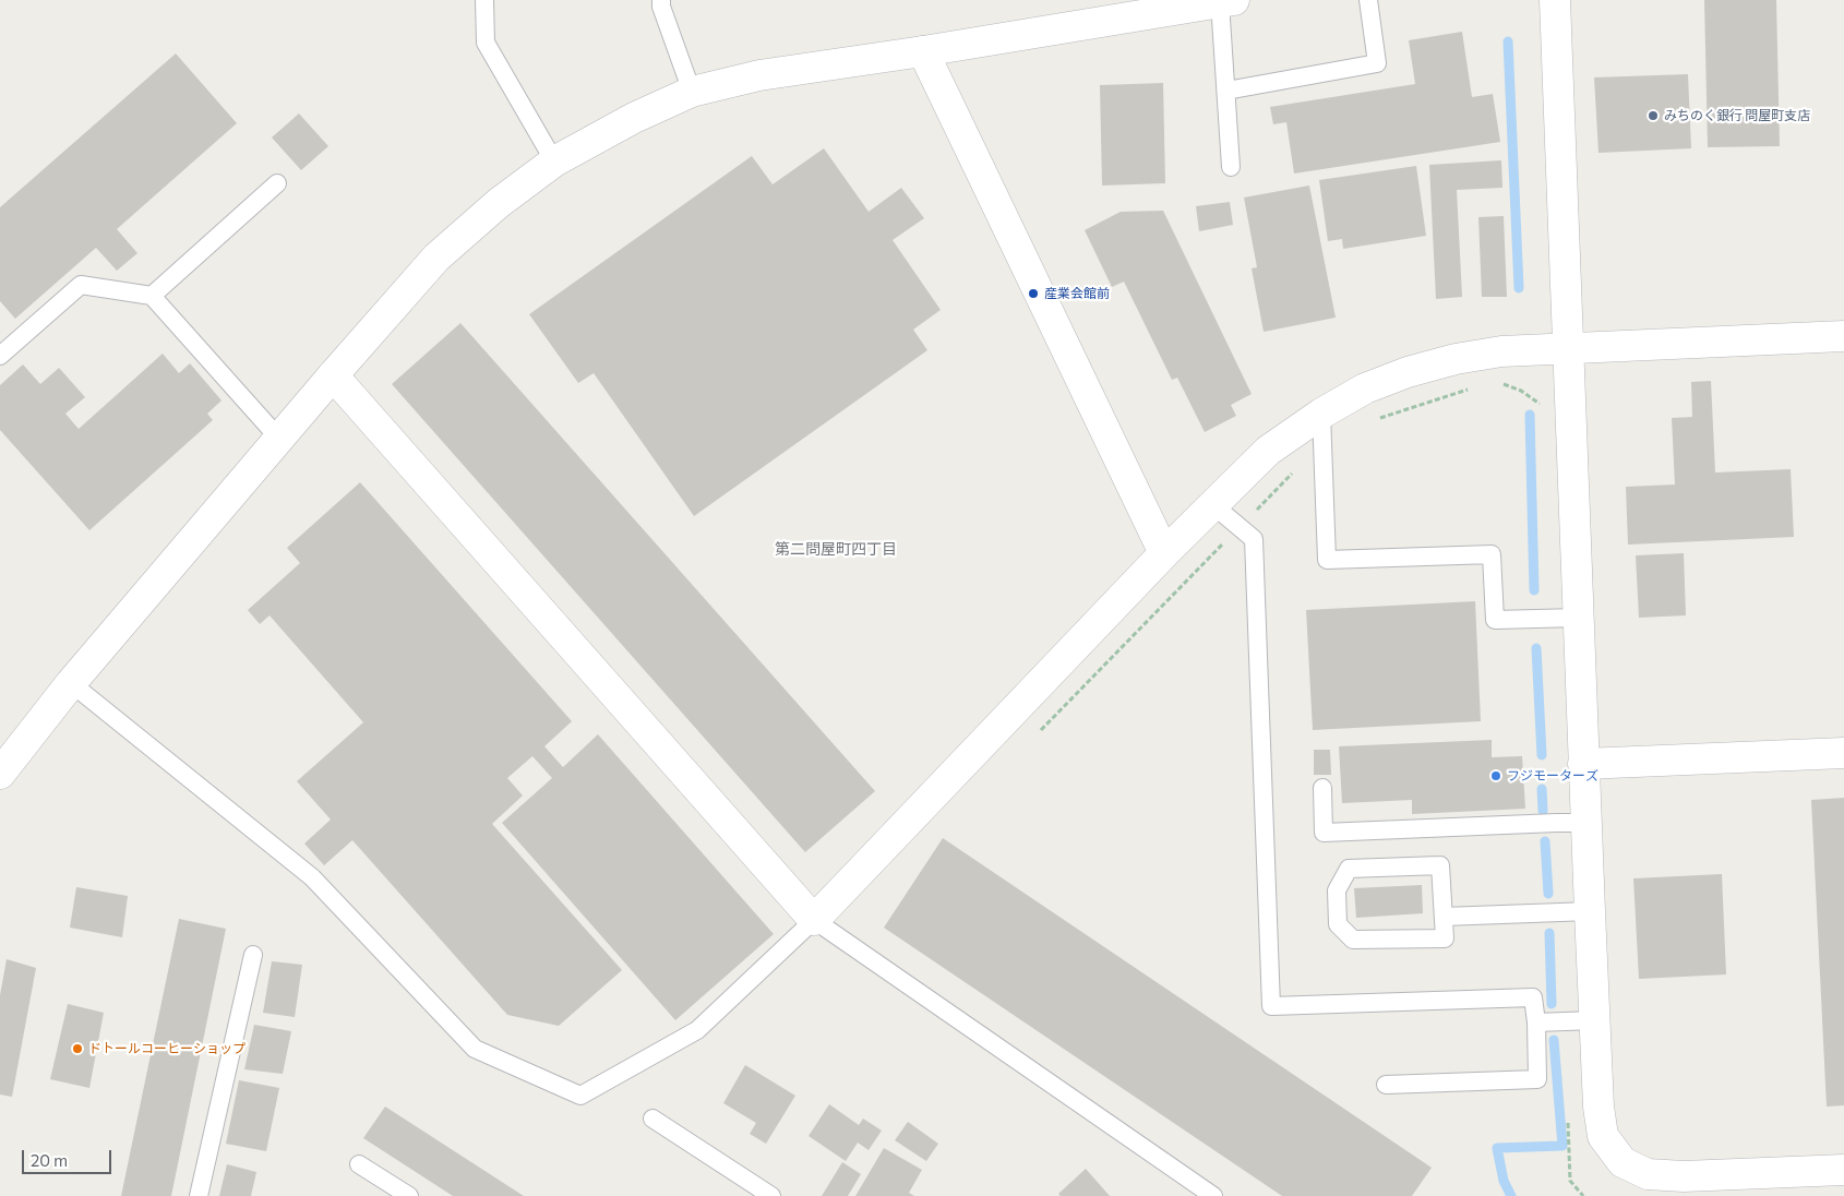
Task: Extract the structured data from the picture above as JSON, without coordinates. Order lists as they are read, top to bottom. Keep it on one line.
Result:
{"districts":["第二問屋町四丁目"],"places":["みちのく銀行 問屋町支店","産業会館前","フジモーターズ","ドトールコーヒーショップ"],"scale_bar":"20 m"}
